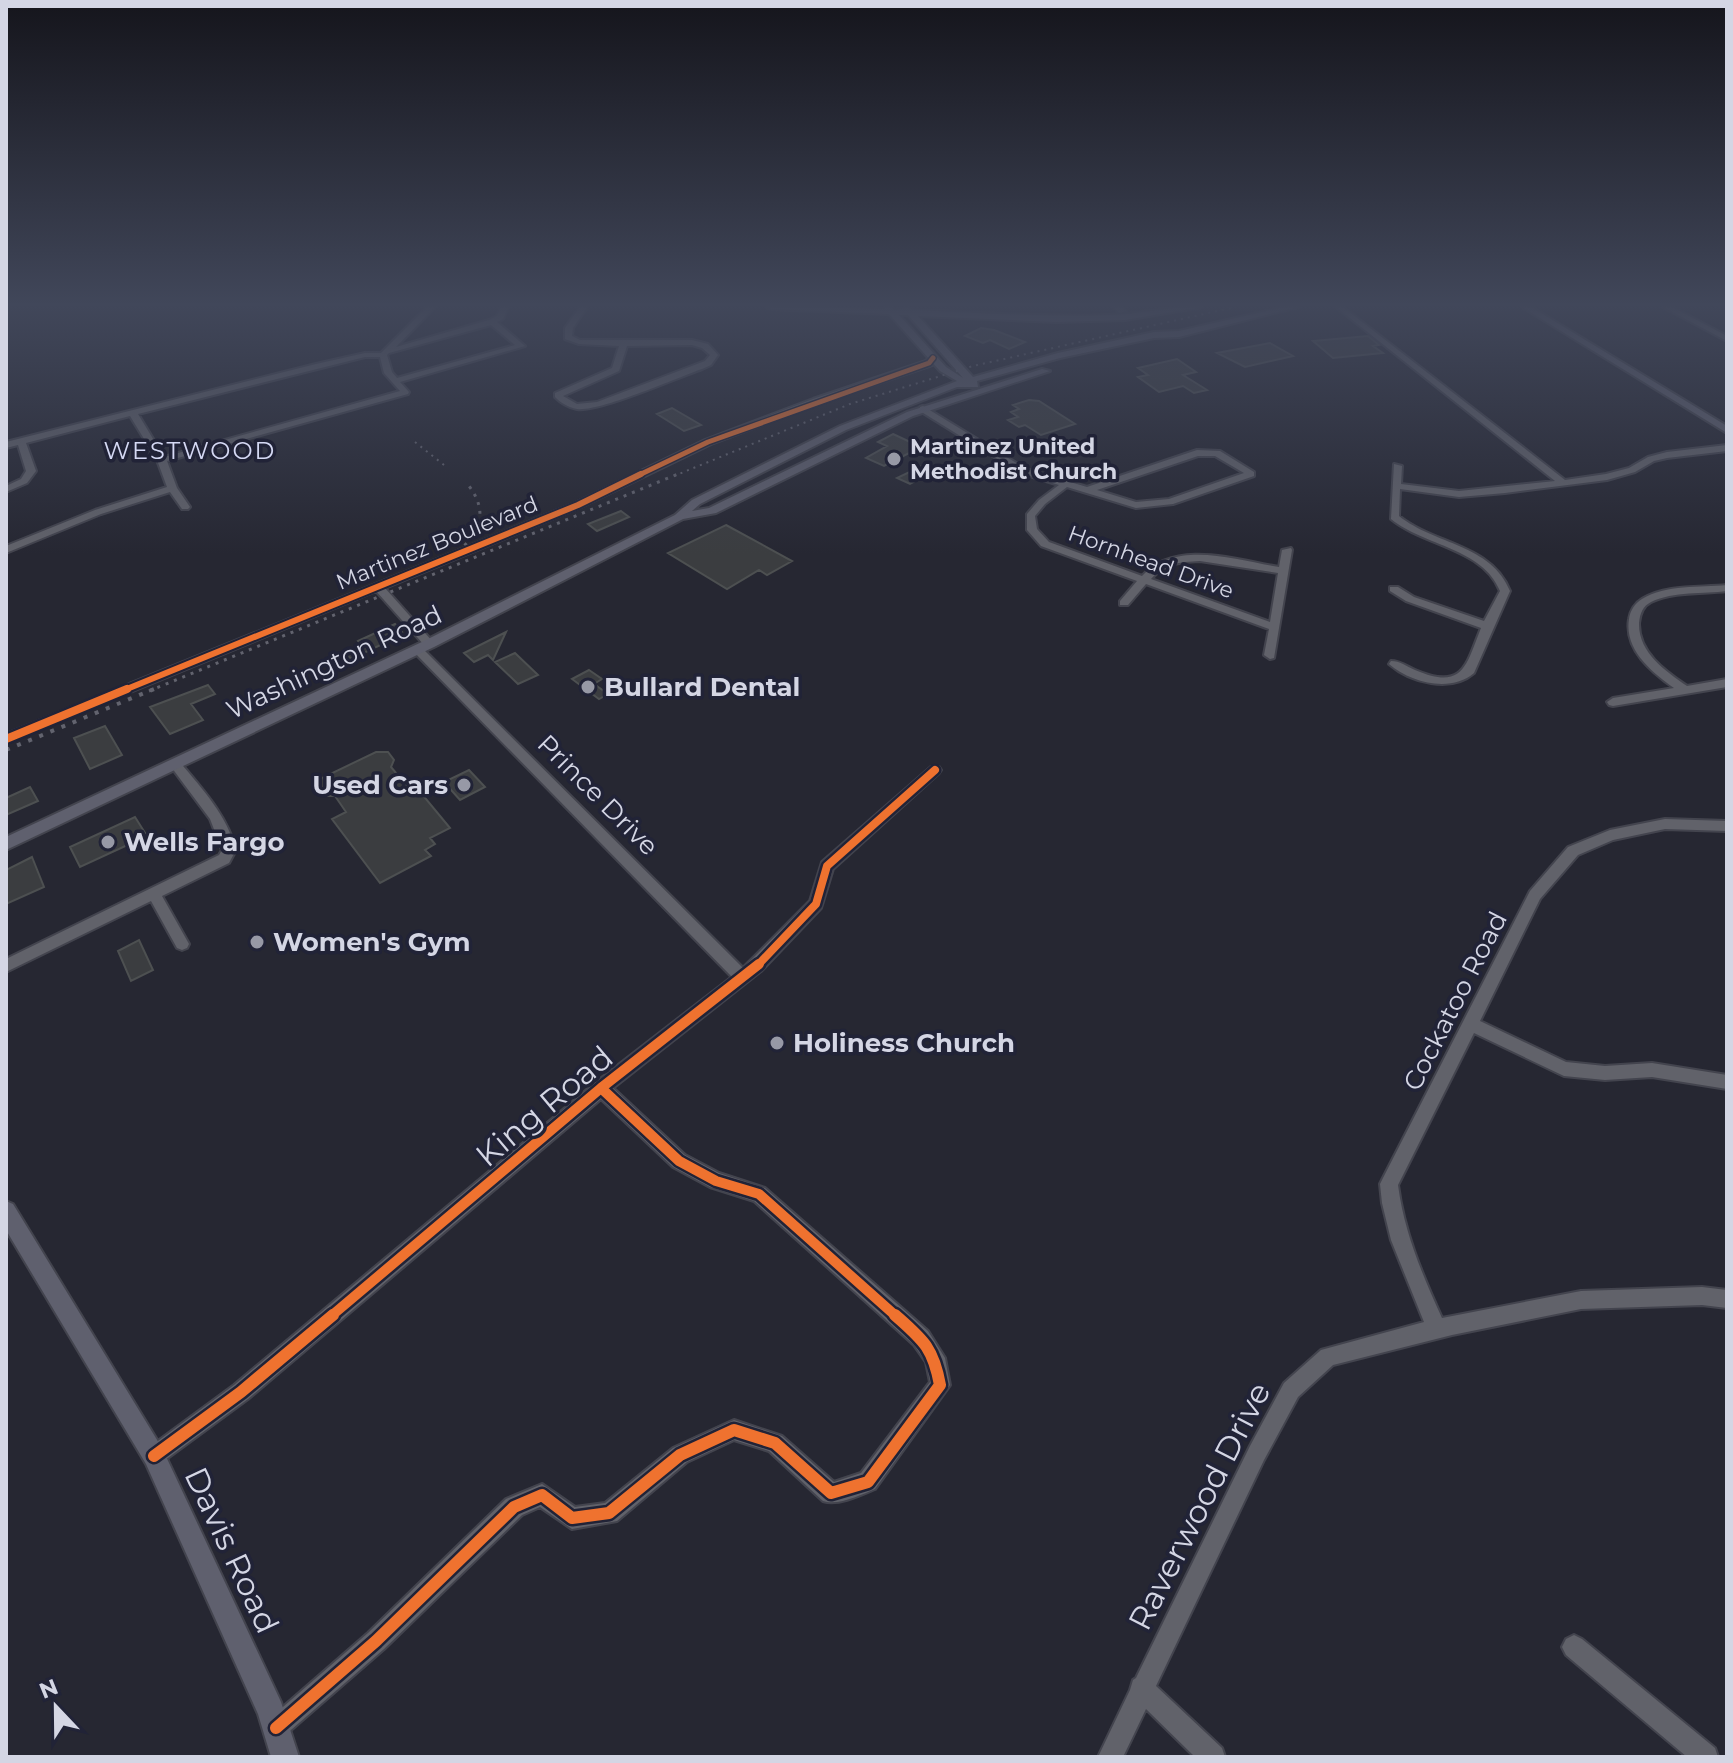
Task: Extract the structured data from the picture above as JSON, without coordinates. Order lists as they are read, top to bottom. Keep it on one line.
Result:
{"streets":{"main road":["Washington Road","Davis Road"],"street":["Martinez Boulevard","Hornhead Drive","Prince Drive","Cockatoo Road","King Road","Raverwood Drive"]},"crossings":[["Martinez Boulevard","Prince Drive"],["Washington Road","Prince Drive"],["Prince Drive","King Road"],["Cockatoo Road","Raverwood Drive"],["King Road","Davis Road"]],"districts":["WESTWOOD"],"places":["Martinez United Methodist Church","Bullard Dental","Used Cars","Wells Fargo","Women's Gym","Holiness Church"],"north":"top"}
